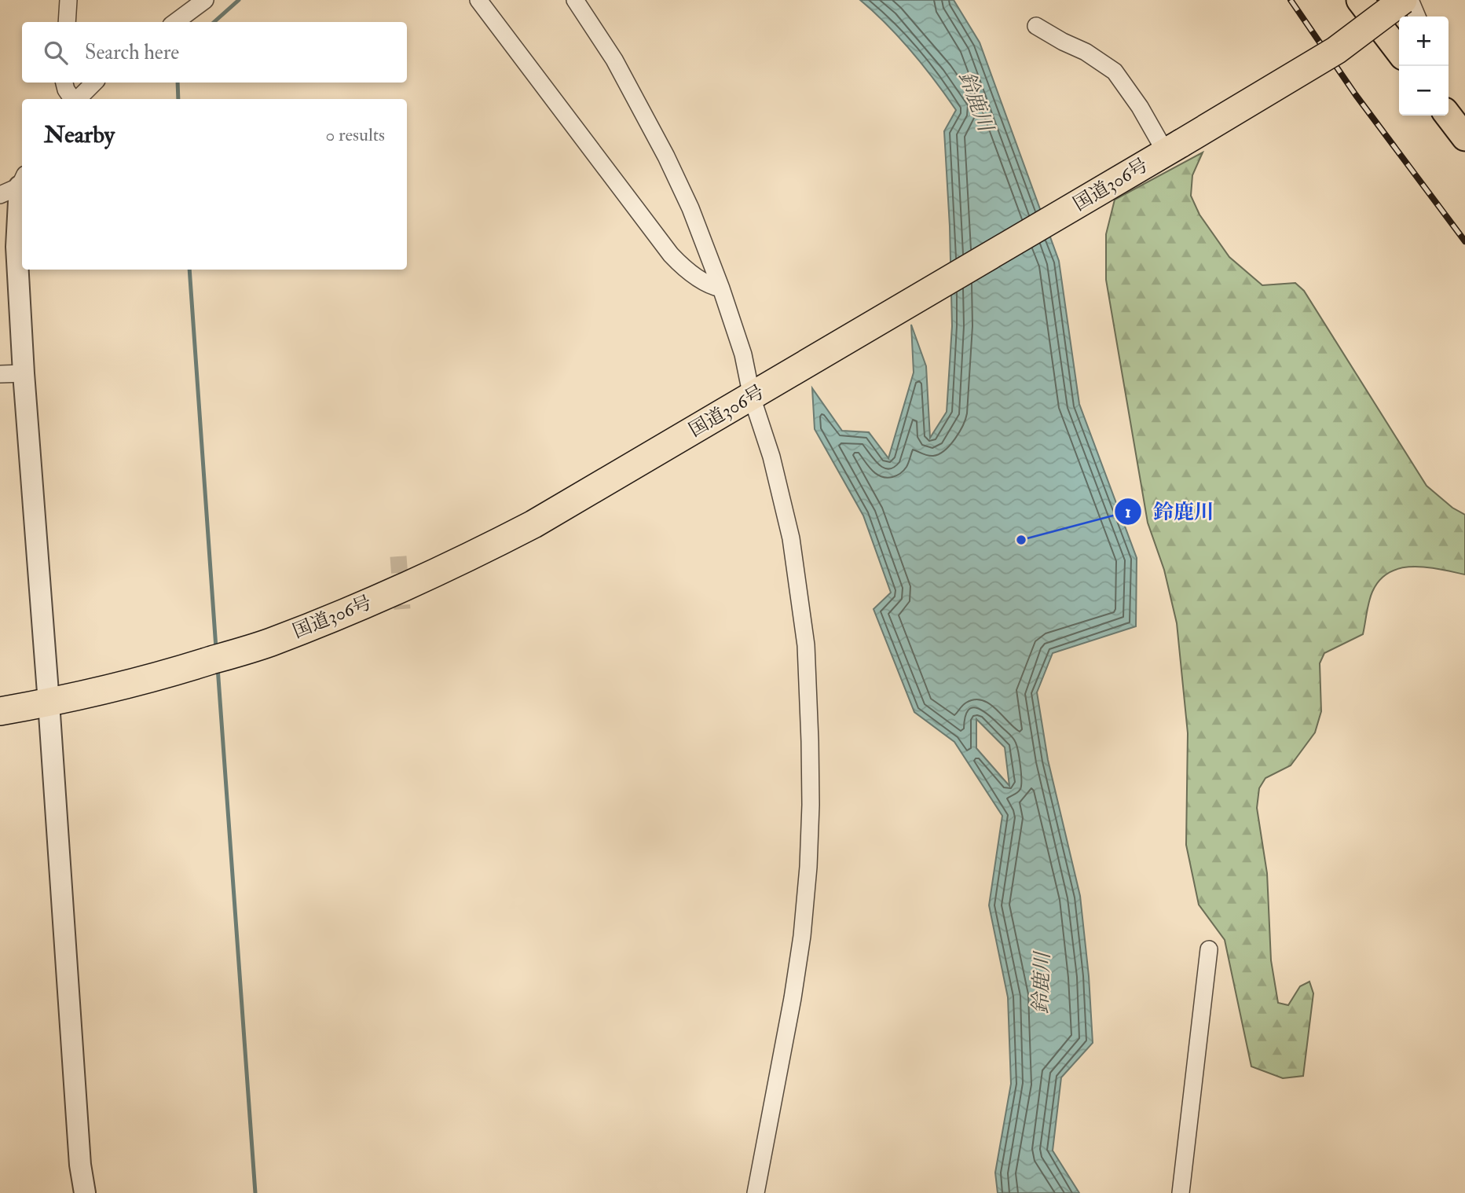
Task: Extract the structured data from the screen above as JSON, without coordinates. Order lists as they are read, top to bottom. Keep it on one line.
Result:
{"streets":{"highway":["国道306号"]},"water":["鈴鹿川"],"places":["鈴鹿川"],"page":{"map_buttons":["+","−"],"search":"Search here","heading":["Nearby","0 results"]}}
